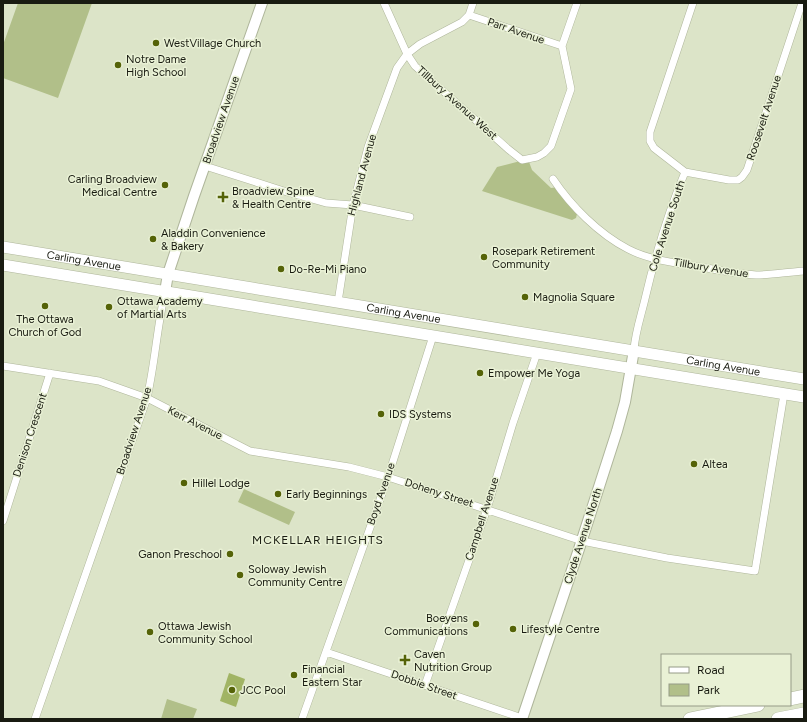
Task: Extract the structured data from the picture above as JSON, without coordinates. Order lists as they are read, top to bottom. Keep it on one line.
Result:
{"streets":{"main road":["Carling Avenue"],"street":["Parr Avenue","Tillbury Avenue West","Roosevelt Avenue","Broadview Avenue","Highland Avenue","Cole Avenue South","Tillbury Avenue","Kerr Avenue","Denison Crescent","Doheny Street","Boyd Avenue","Campbell Avenue","Clyde Avenue North","Dobbie Street"]},"crossings":[["Parr Avenue","Tillbury Avenue West"],["Tillbury Avenue West","Highland Avenue"],["Roosevelt Avenue","Cole Avenue South"],["Broadview Avenue","Carling Avenue"],["Broadview Avenue","Kerr Avenue"],["Highland Avenue","Carling Avenue"],["Cole Avenue South","Carling Avenue"],["Cole Avenue South","Tillbury Avenue"],["Cole Avenue South","Clyde Avenue North"],["Carling Avenue","Doheny Street"],["Carling Avenue","Boyd Avenue"],["Carling Avenue","Campbell Avenue"],["Carling Avenue","Clyde Avenue North"],["Kerr Avenue","Denison Crescent"],["Kerr Avenue","Doheny Street"],["Kerr Avenue","Boyd Avenue"],["Doheny Street","Boyd Avenue"],["Doheny Street","Campbell Avenue"],["Doheny Street","Clyde Avenue North"],["Boyd Avenue","Dobbie Street"],["Campbell Avenue","Dobbie Street"],["Clyde Avenue North","Dobbie Street"]],"districts":["MCKELLAR HEIGHTS"],"places":{"other":["WestVillage Church","Notre Dame High School","Carling Broadview Medical Centre","Aladdin Convenience & Bakery","Rosepark Retirement Community","Do-Re-Mi Piano","Magnolia Square","The Ottawa Church of God","Ottawa Academy of Martial Arts","Empower Me Yoga","IDS Systems","Altea","Hillel Lodge","Early Beginnings","Ganon Preschool","Soloway Jewish Community Centre","Boeyens Communications","Lifestyle Centre","Ottawa Jewish Community School","Financial Eastern Star","JCC Pool"],"health":["Broadview Spine & Health Centre","Caven Nutrition Group"]},"legend":["Road","Park"]}
